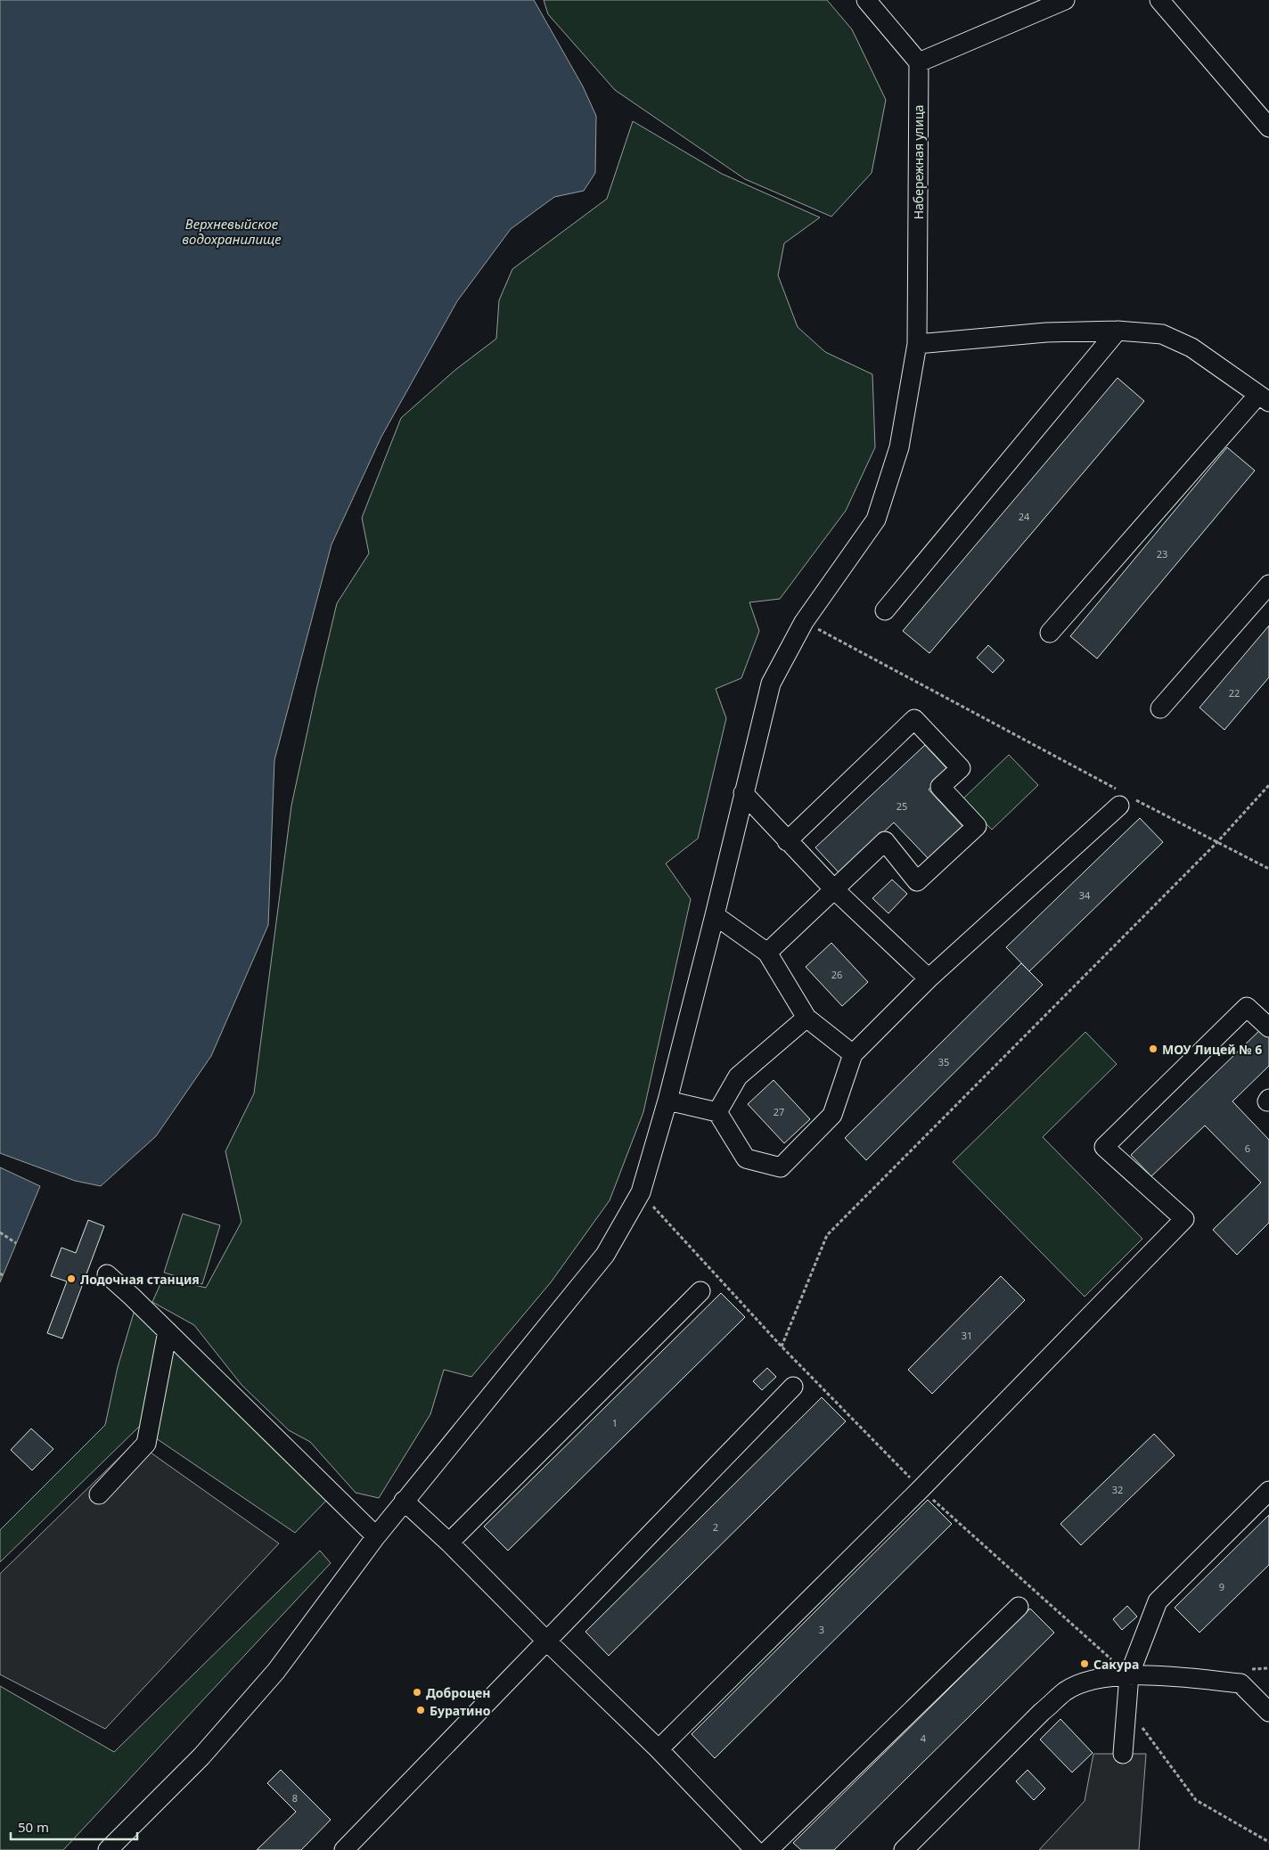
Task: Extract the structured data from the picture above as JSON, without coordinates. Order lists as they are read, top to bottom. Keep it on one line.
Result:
{"streets":{"street":["Набережная улица"]},"water":["Верхневыйское водохранилище"],"places":["МОУ Лицей № 6","Лодочная станция","Сакура","Доброцен","Буратино"],"house_numbers":["24","23","22","25","34","26","35","27","6","31","1","32","2","9","3","4","8"],"scale_bar":"50 m"}
